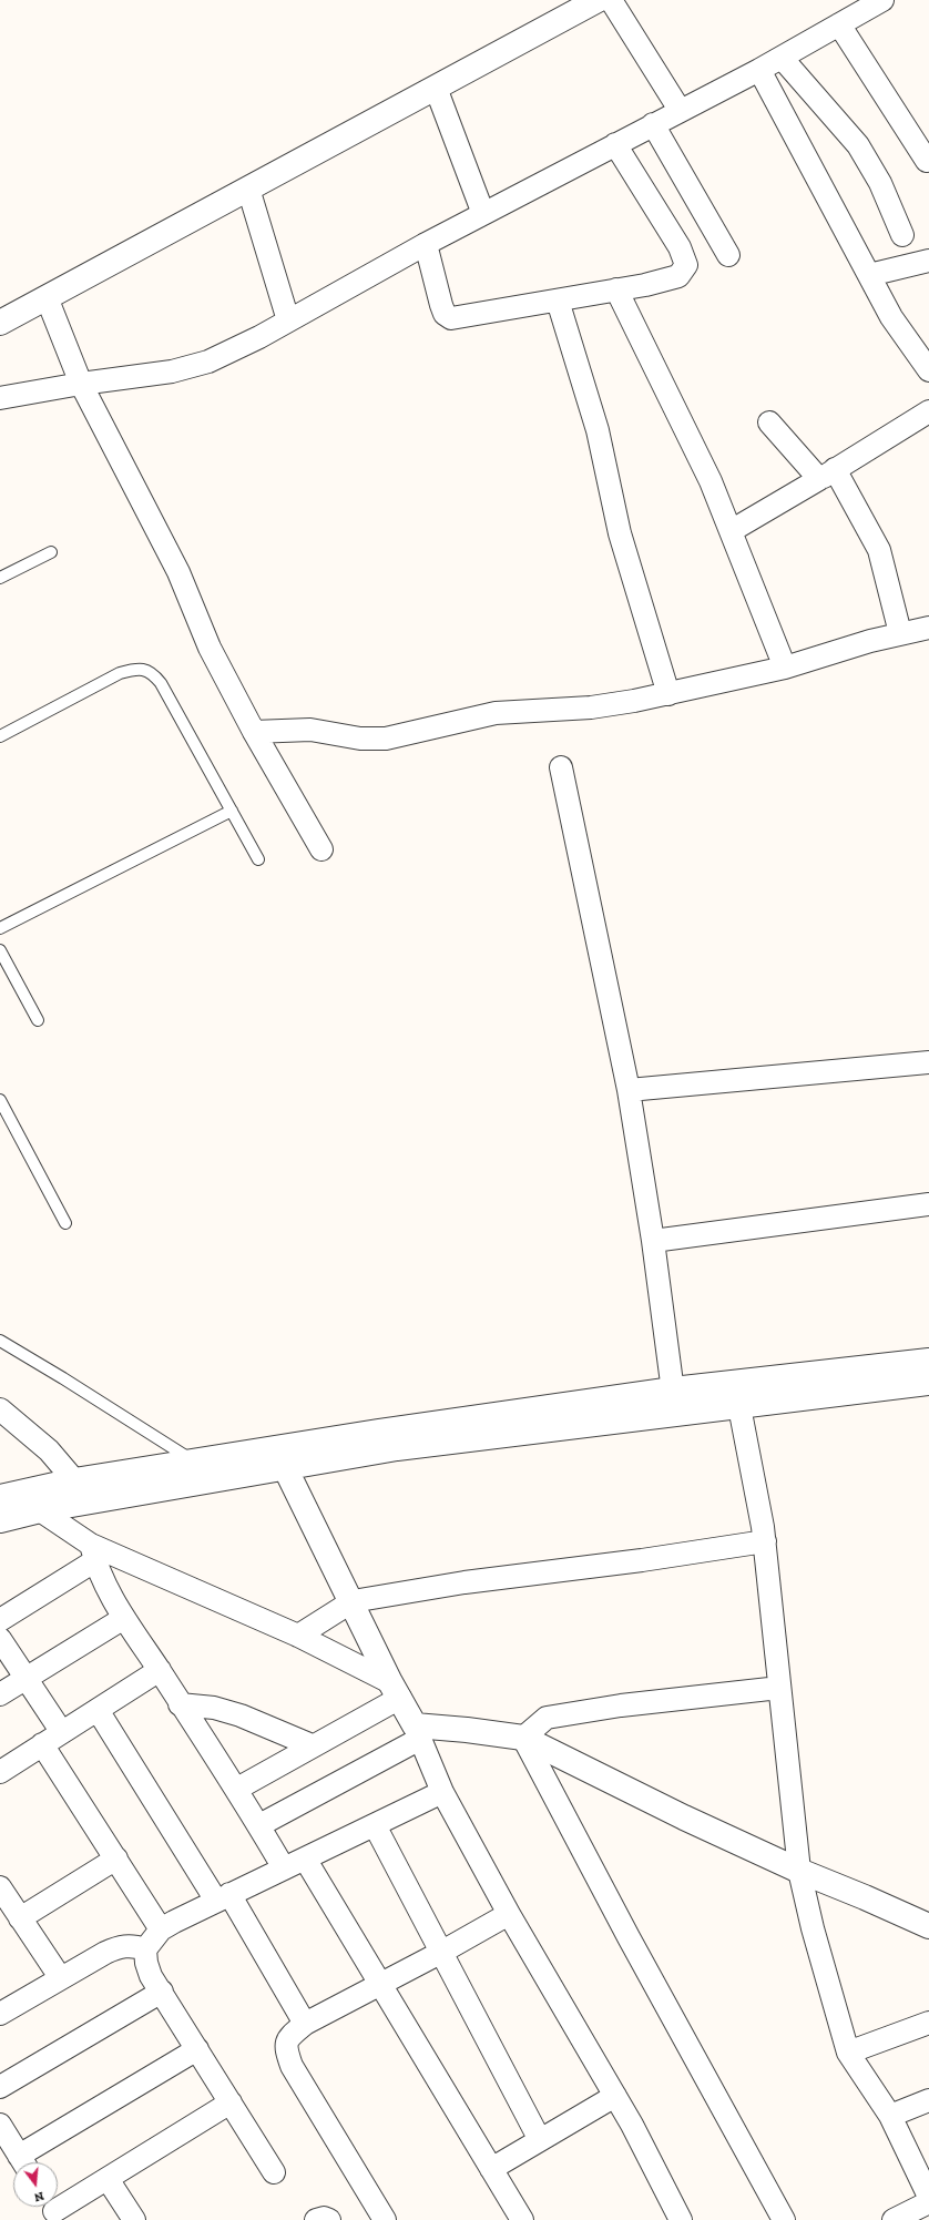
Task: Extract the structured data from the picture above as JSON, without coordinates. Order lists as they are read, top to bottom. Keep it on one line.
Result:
{"north":"bottom"}
